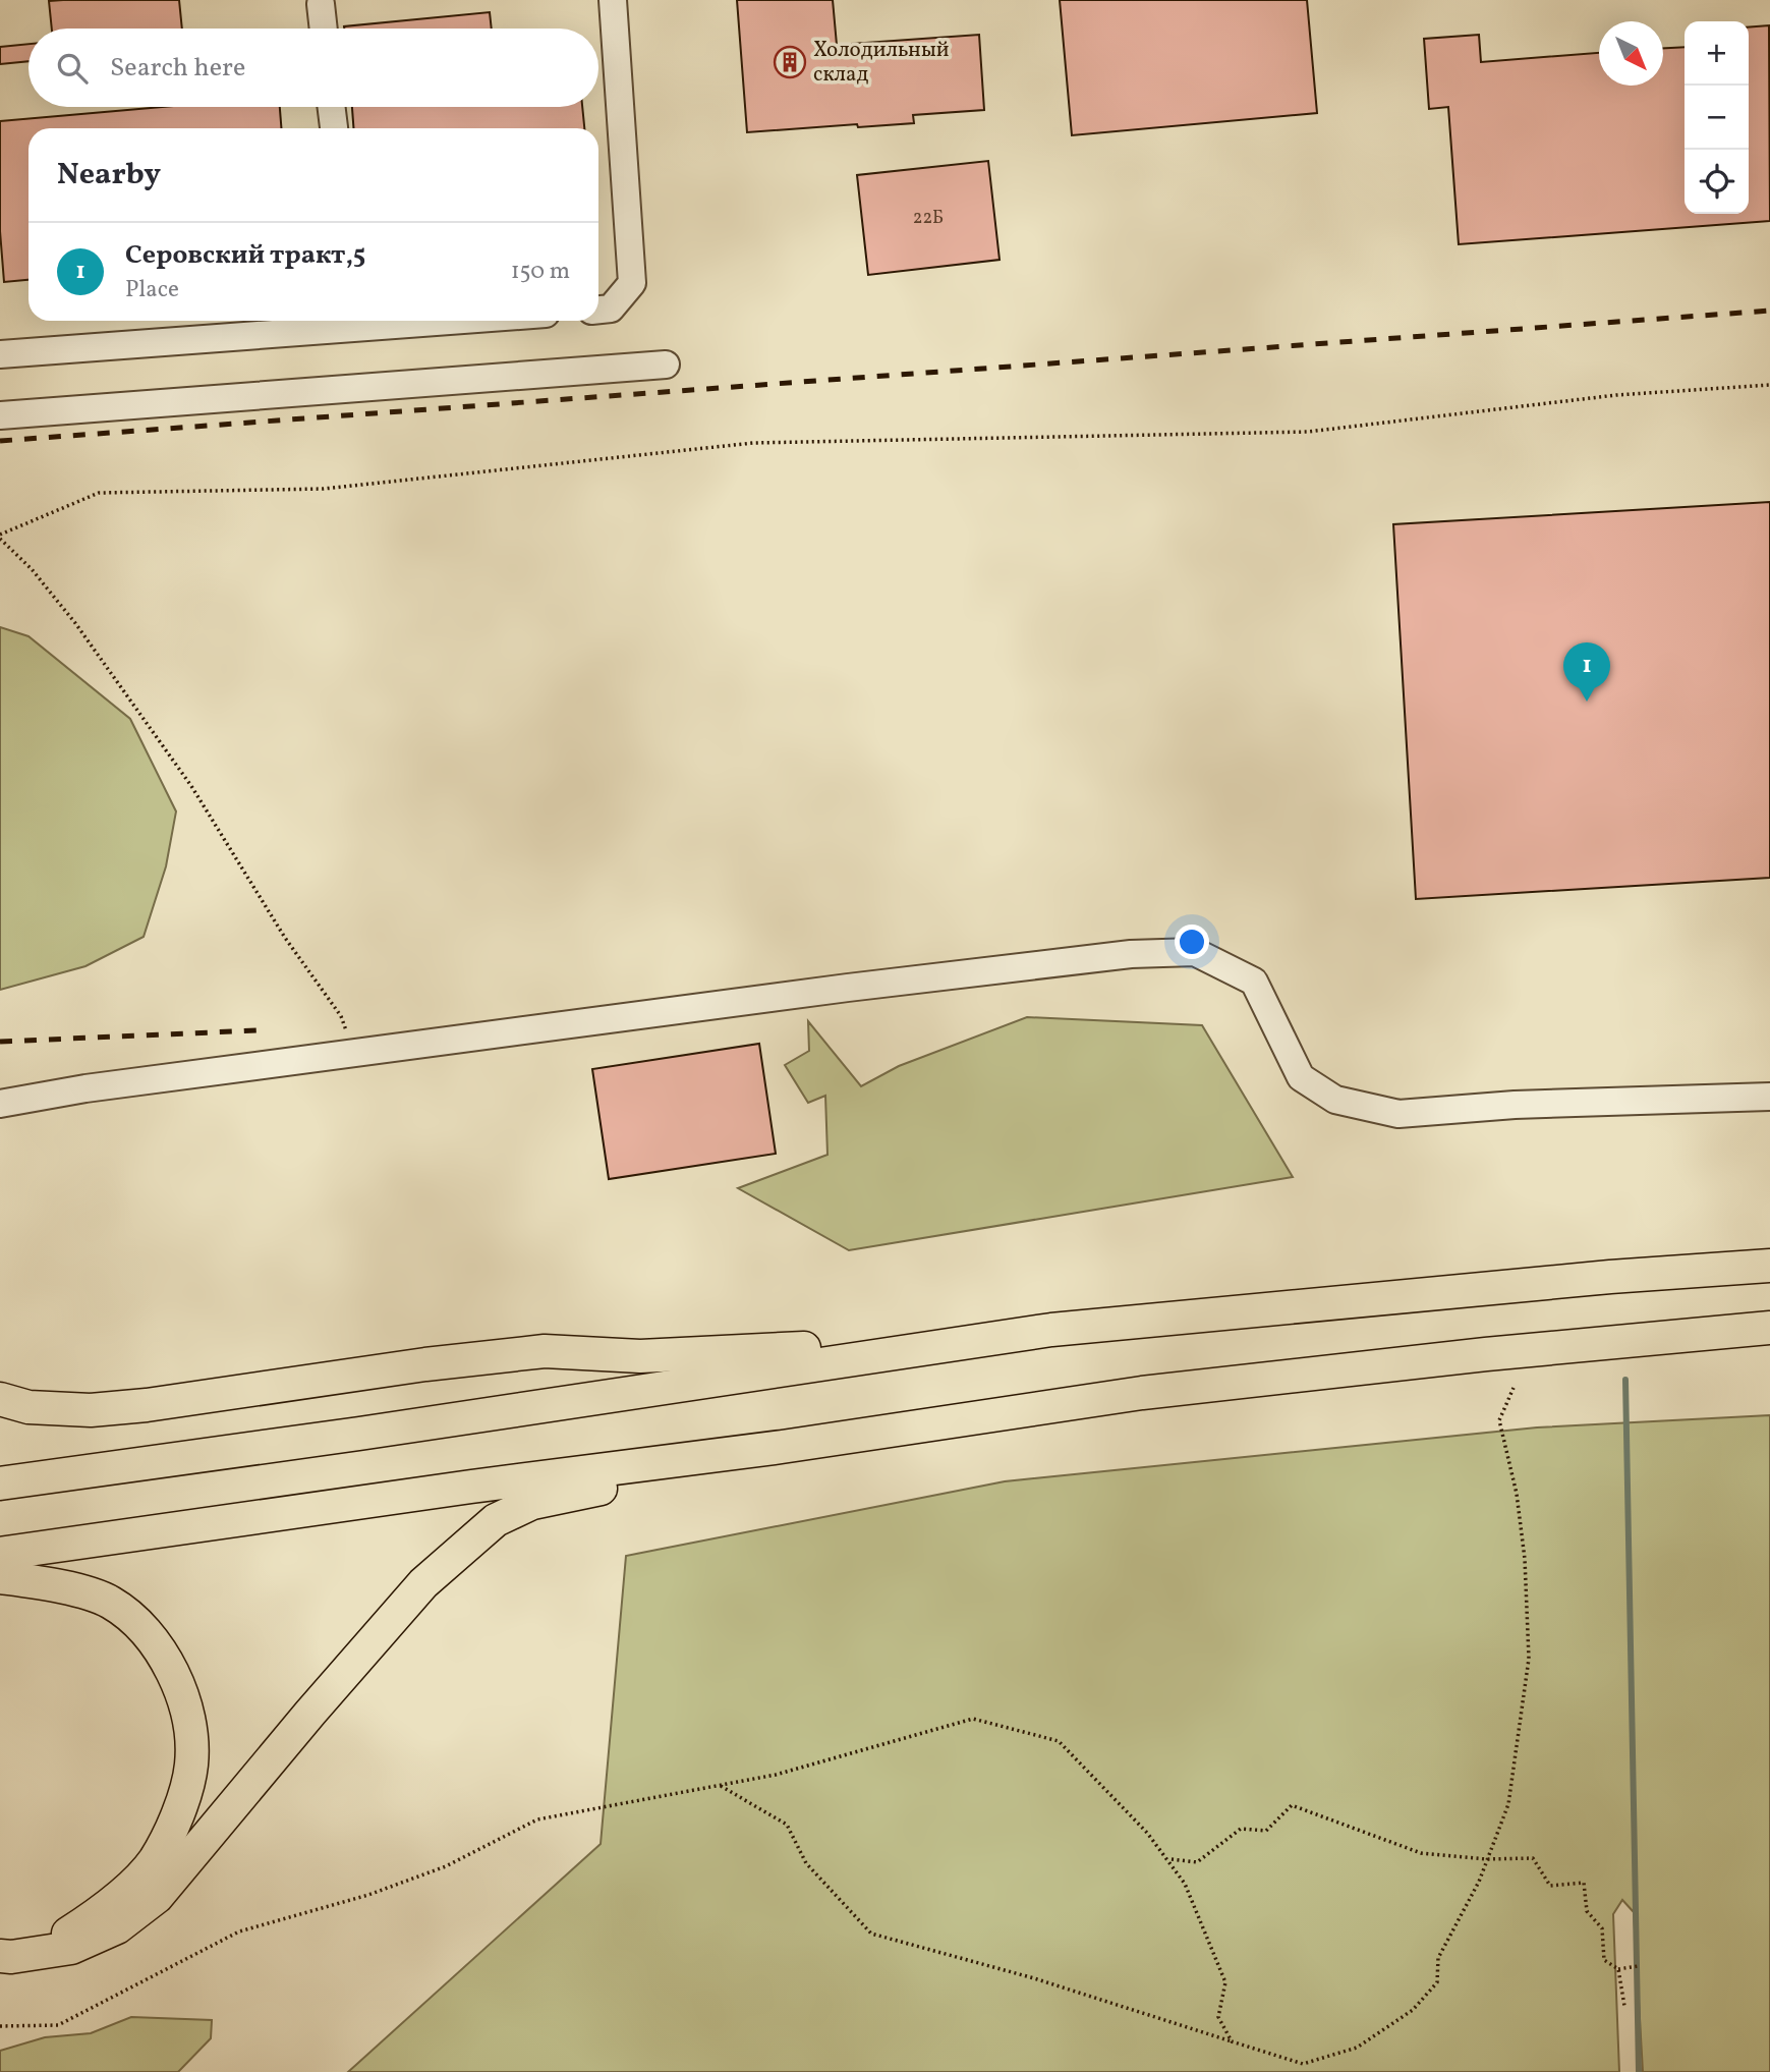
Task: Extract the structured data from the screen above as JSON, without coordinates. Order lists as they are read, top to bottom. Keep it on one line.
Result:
{"places":{"building":["Холодильный склад"]},"house_numbers":["22Б"],"north":"bottom right","page":{"map_buttons":["+","−"],"search":"Search here","heading":"Nearby","list":[{"mark":"1","name":"Серовский тракт,5","note":"Place","value":"150 m"}],"pins":"1"}}
